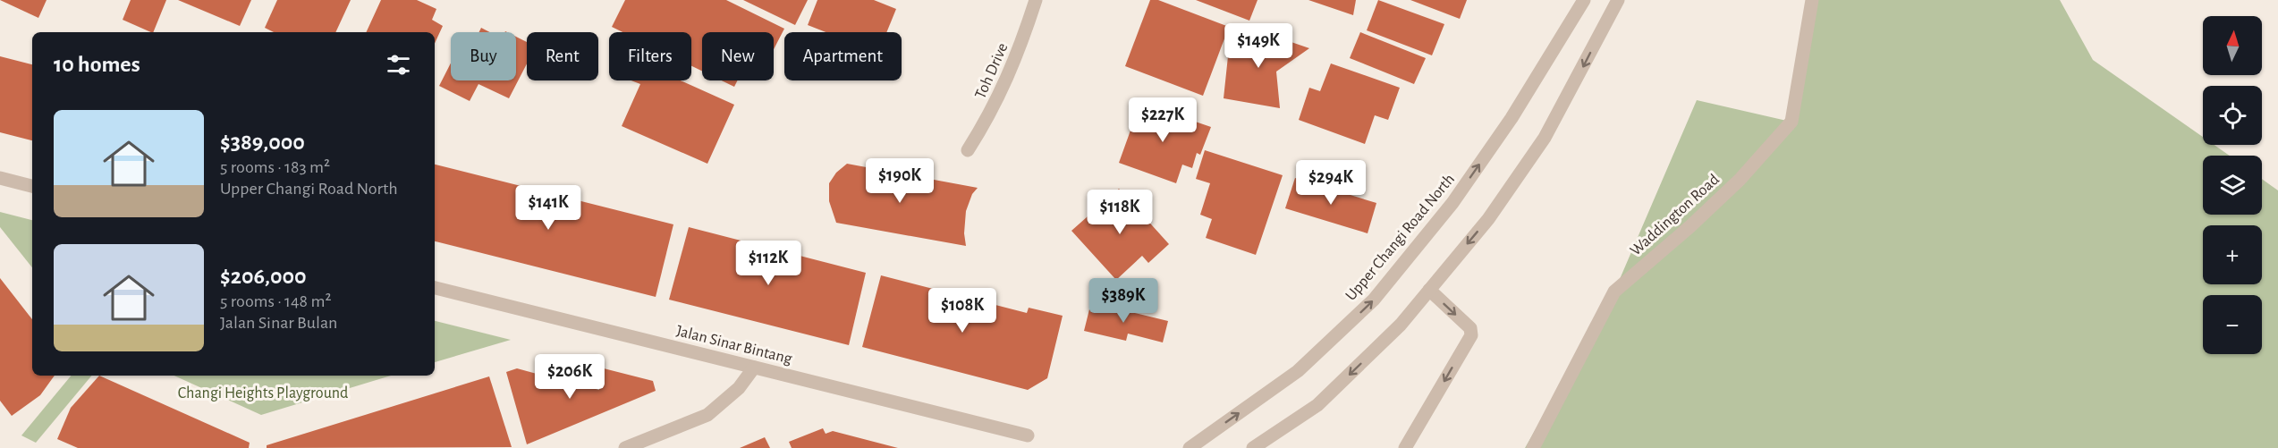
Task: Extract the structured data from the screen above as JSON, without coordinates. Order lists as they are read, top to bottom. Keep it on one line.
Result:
{"streets":{"street":["Toh Drive","Waddington Road","Upper Changi Road North","Jalan Sinar Bintang"]},"parks":["Changi Heights Playground"],"north":"top","page":{"map_buttons":["+","−"],"price":["$149K","$227K","$190K","$294K","$141K","$118K","$112K","$389K","$108K","$206K"],"chip":["Buy","Rent","Filters","New","Apartment"],"heading":"10 homes","list":[{"name":"$389,000","note":"5 rooms · 183 m² · Upper Changi Road North"},{"name":"$206,000","note":"5 rooms · 148 m² · Jalan Sinar Bulan"}]}}
